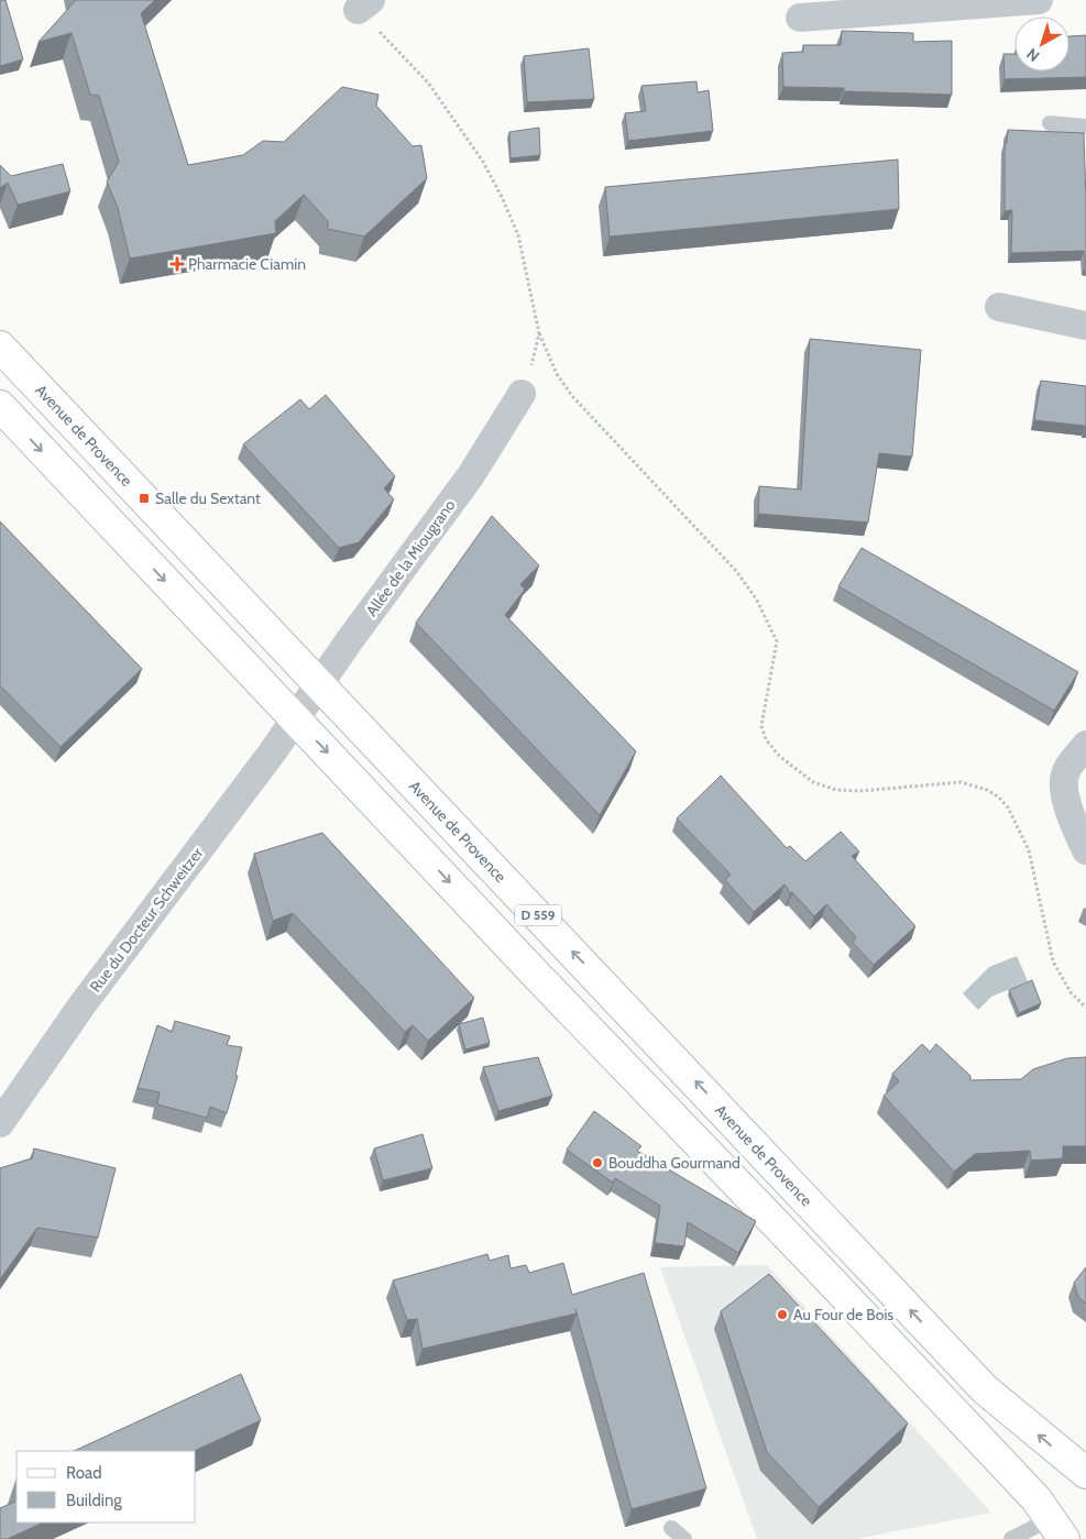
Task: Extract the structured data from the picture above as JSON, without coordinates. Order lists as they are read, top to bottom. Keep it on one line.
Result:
{"streets":{"main road":["Avenue de Provence","D 559"],"street":["Allée de la Miougrano","Rue du Docteur Schweitzer"]},"crossings":[["Avenue de Provence","Allée de la Miougrano"],["Allée de la Miougrano","D 559"],["Allée de la Miougrano","Rue du Docteur Schweitzer"],["D 559","Rue du Docteur Schweitzer"]],"places":{"health":["Pharmacie Ciamin"],"transit":["Salle du Sextant"],"other":["Bouddha Gourmand","Au Four de Bois"]},"legend":["Road","Building"],"north":"bottom left"}
